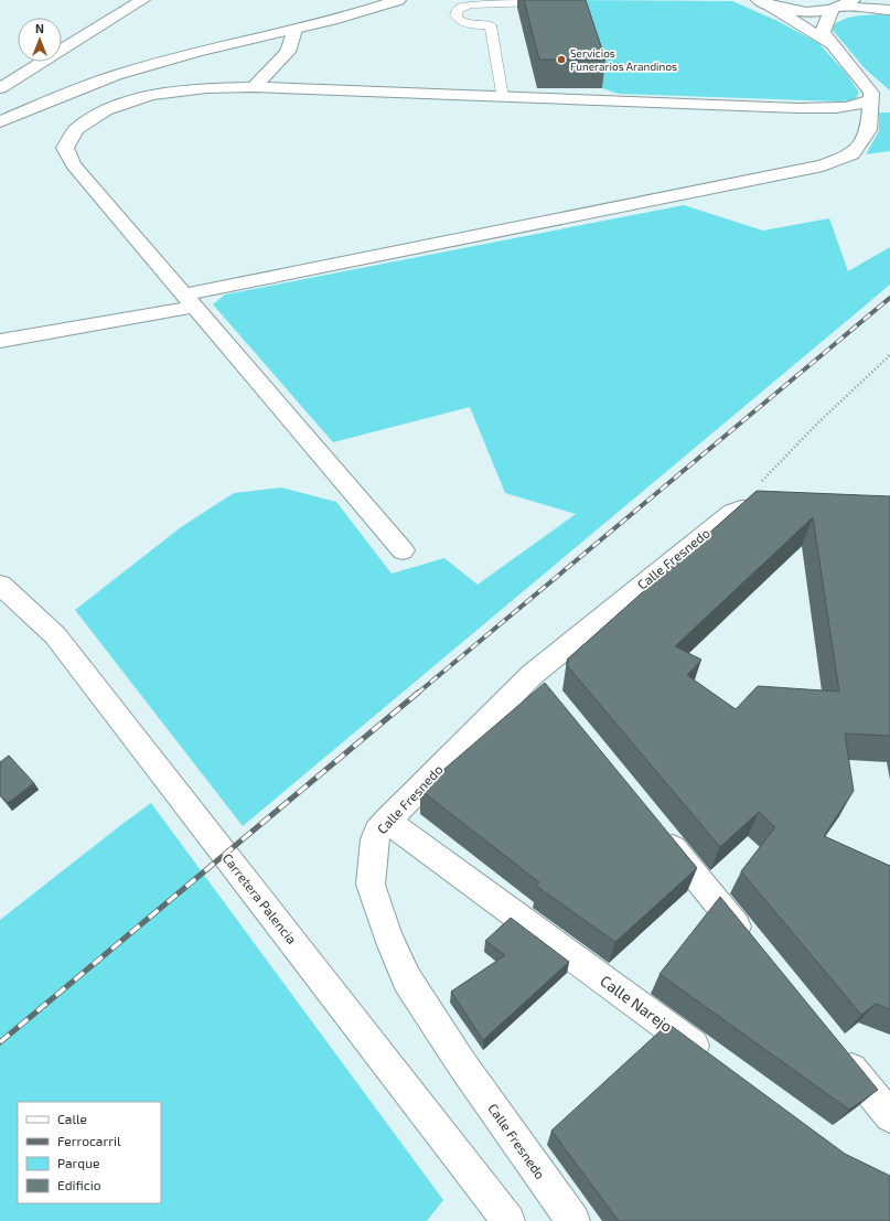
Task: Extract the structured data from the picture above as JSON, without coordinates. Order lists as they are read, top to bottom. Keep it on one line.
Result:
{"streets":{"main road":["Calle Fresnedo","Carretera Palencia","Calle Narejo"]},"crossings":[["Calle Fresnedo","Calle Narejo"]],"places":["Servicios Funerarios Arandinos"],"legend":["Calle","Ferrocarril","Parque","Edificio"],"north":"top"}
